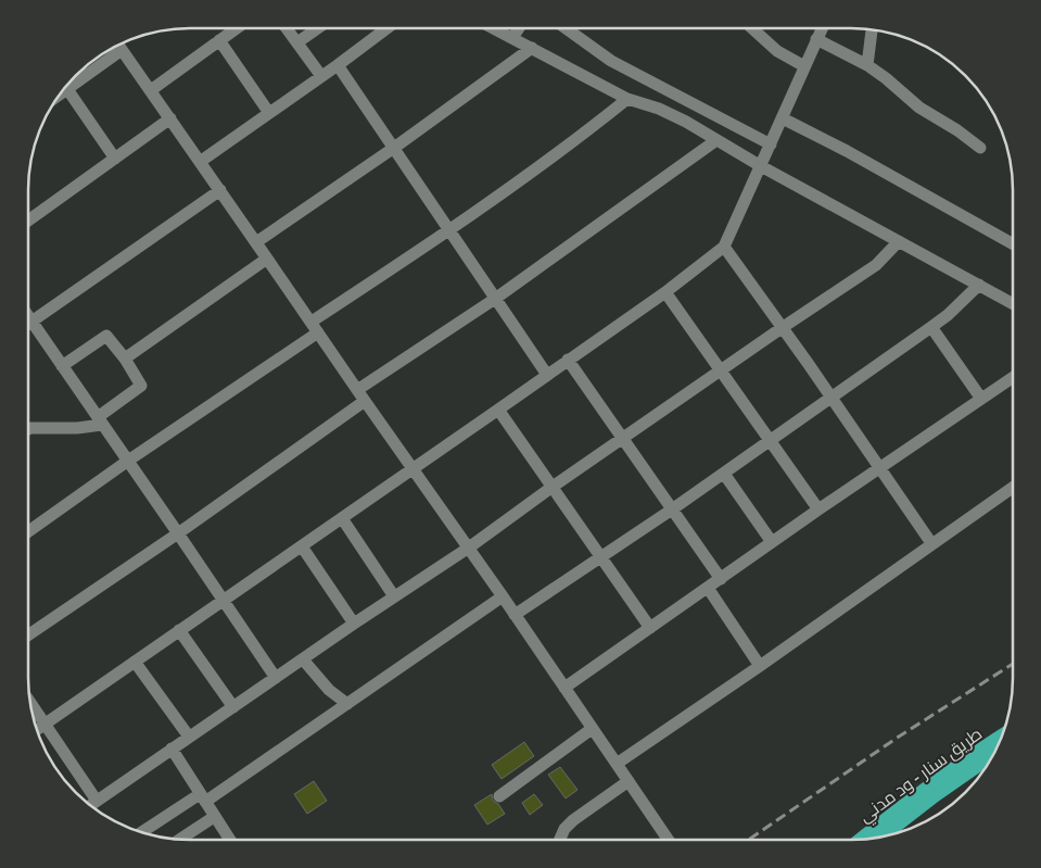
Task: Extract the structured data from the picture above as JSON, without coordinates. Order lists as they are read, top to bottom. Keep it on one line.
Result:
{"streets":{"main road":["طريق سنار - ود مدني"]}}
